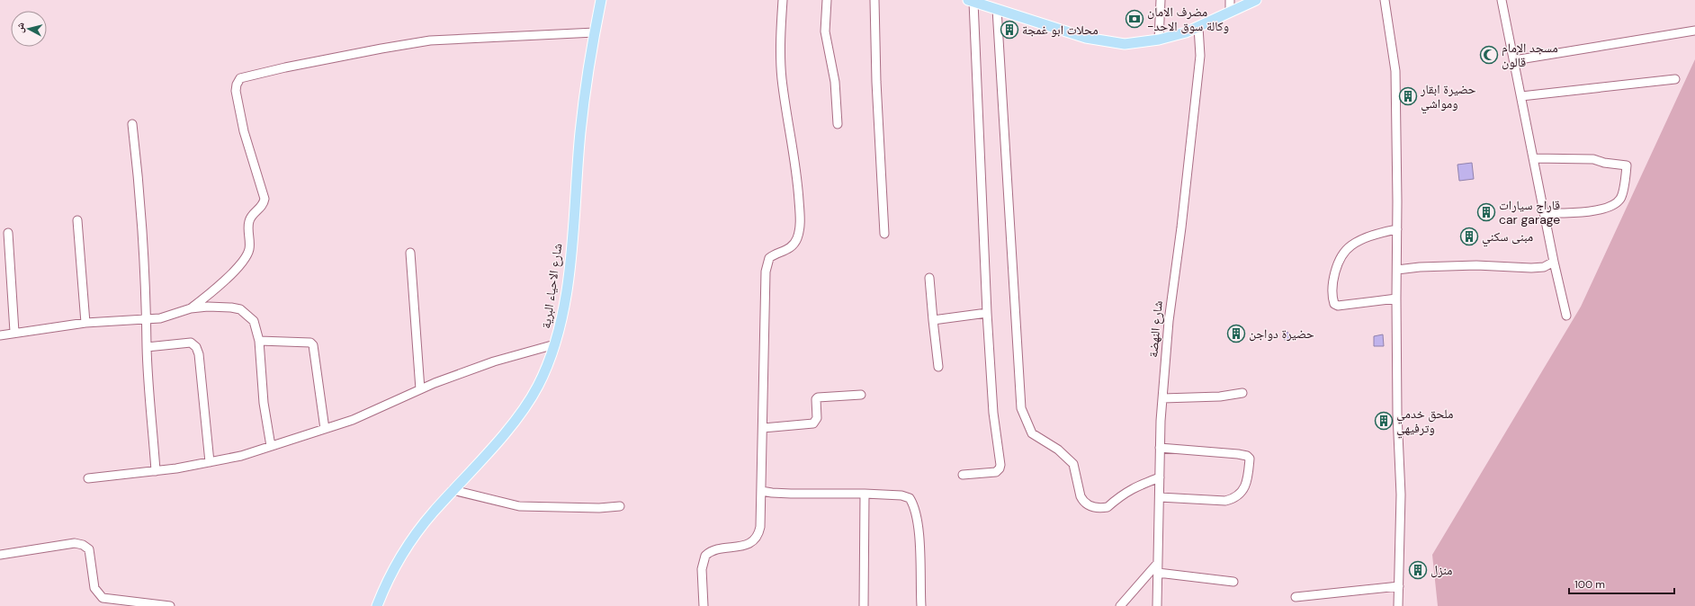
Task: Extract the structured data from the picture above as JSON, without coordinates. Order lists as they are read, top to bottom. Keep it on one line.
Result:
{"streets":{"main road":["شارع الاحياء البرية"],"street":["شارع النهضة"]},"places":{"bank":["مضرف الامان -وكالة سوق الاحد"],"building":["محلات ابو غمجة","حضيرة ابقار ومواشي","قاراج سيارات car garage","مبنى سكني","حضيرة دواجن","ملحق خدمي وترفيهي","منزل"],"mosque":["مسجد الإمام قالون"]},"scale_bar":"100 m","north":"left"}
